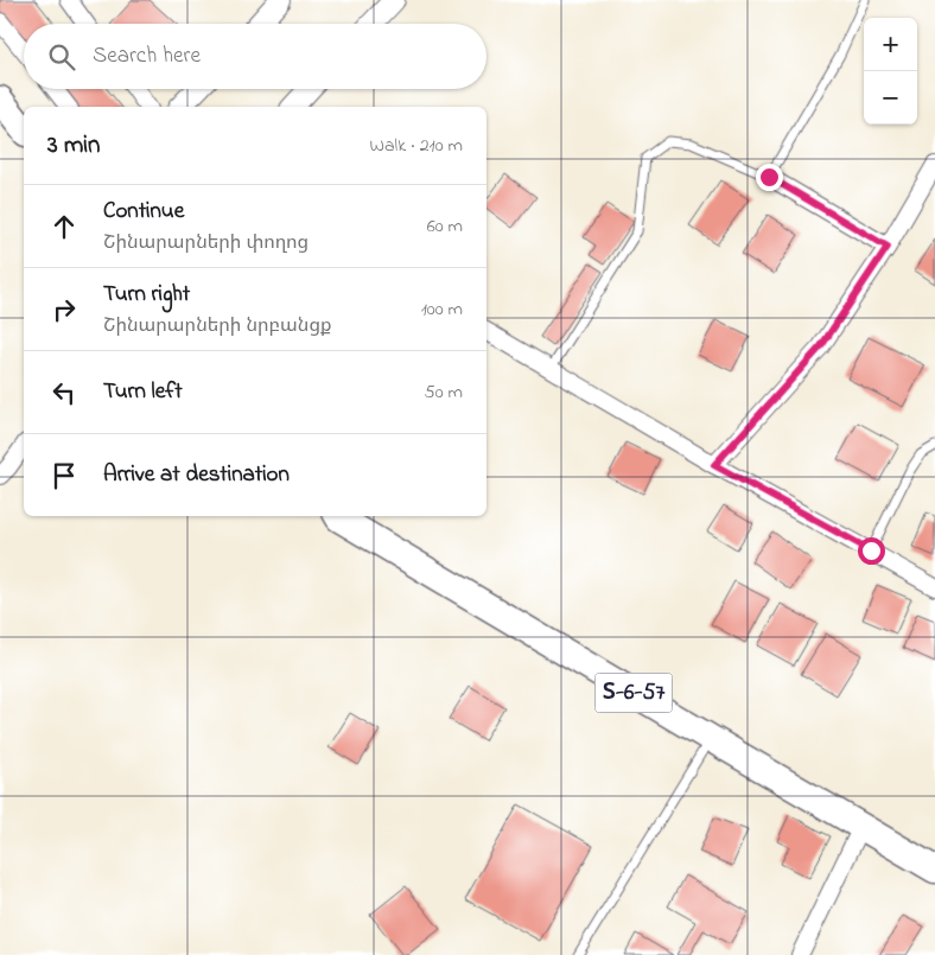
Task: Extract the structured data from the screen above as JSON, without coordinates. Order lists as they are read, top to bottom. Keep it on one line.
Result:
{"streets":{"main road":["Տ-6-57"]},"page":{"map_buttons":["+","−"],"search":"Search here","heading":["3 min","Walk · 210 m"],"list":[["Continue","Շինարարների փողոց","60 m"],["Turn right","Շինարարների նրբանցք","100 m"],["Turn left","50 m"],"Arrive at destination"]}}
